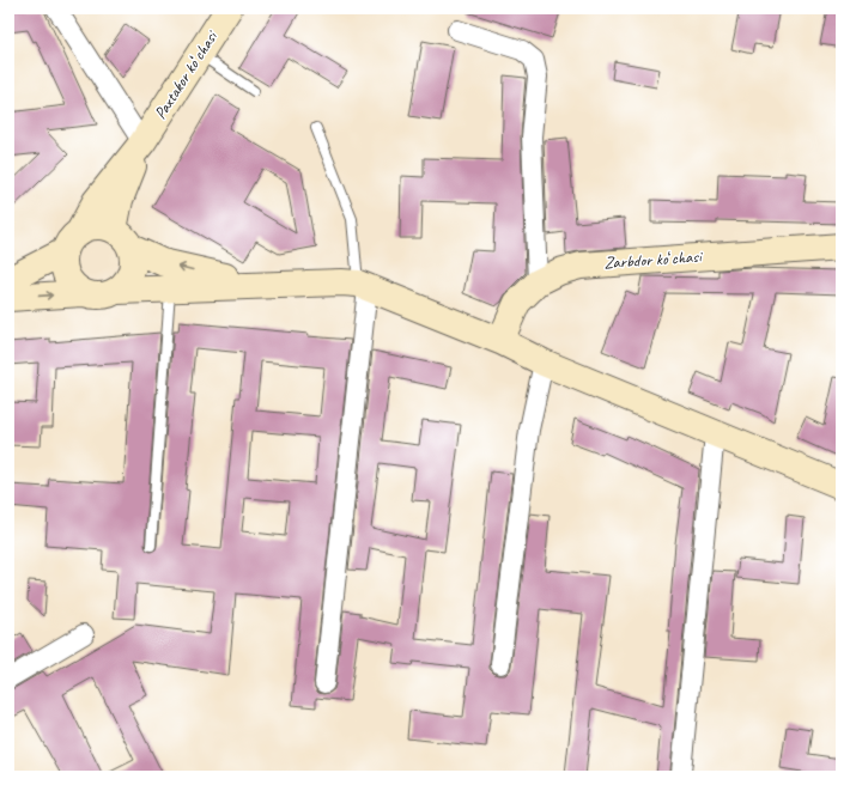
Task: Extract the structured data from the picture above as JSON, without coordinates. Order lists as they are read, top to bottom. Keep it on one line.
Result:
{"streets":{"main road":["Paxtakor koʻchasi","Zarbdor koʻchasi"]}}
